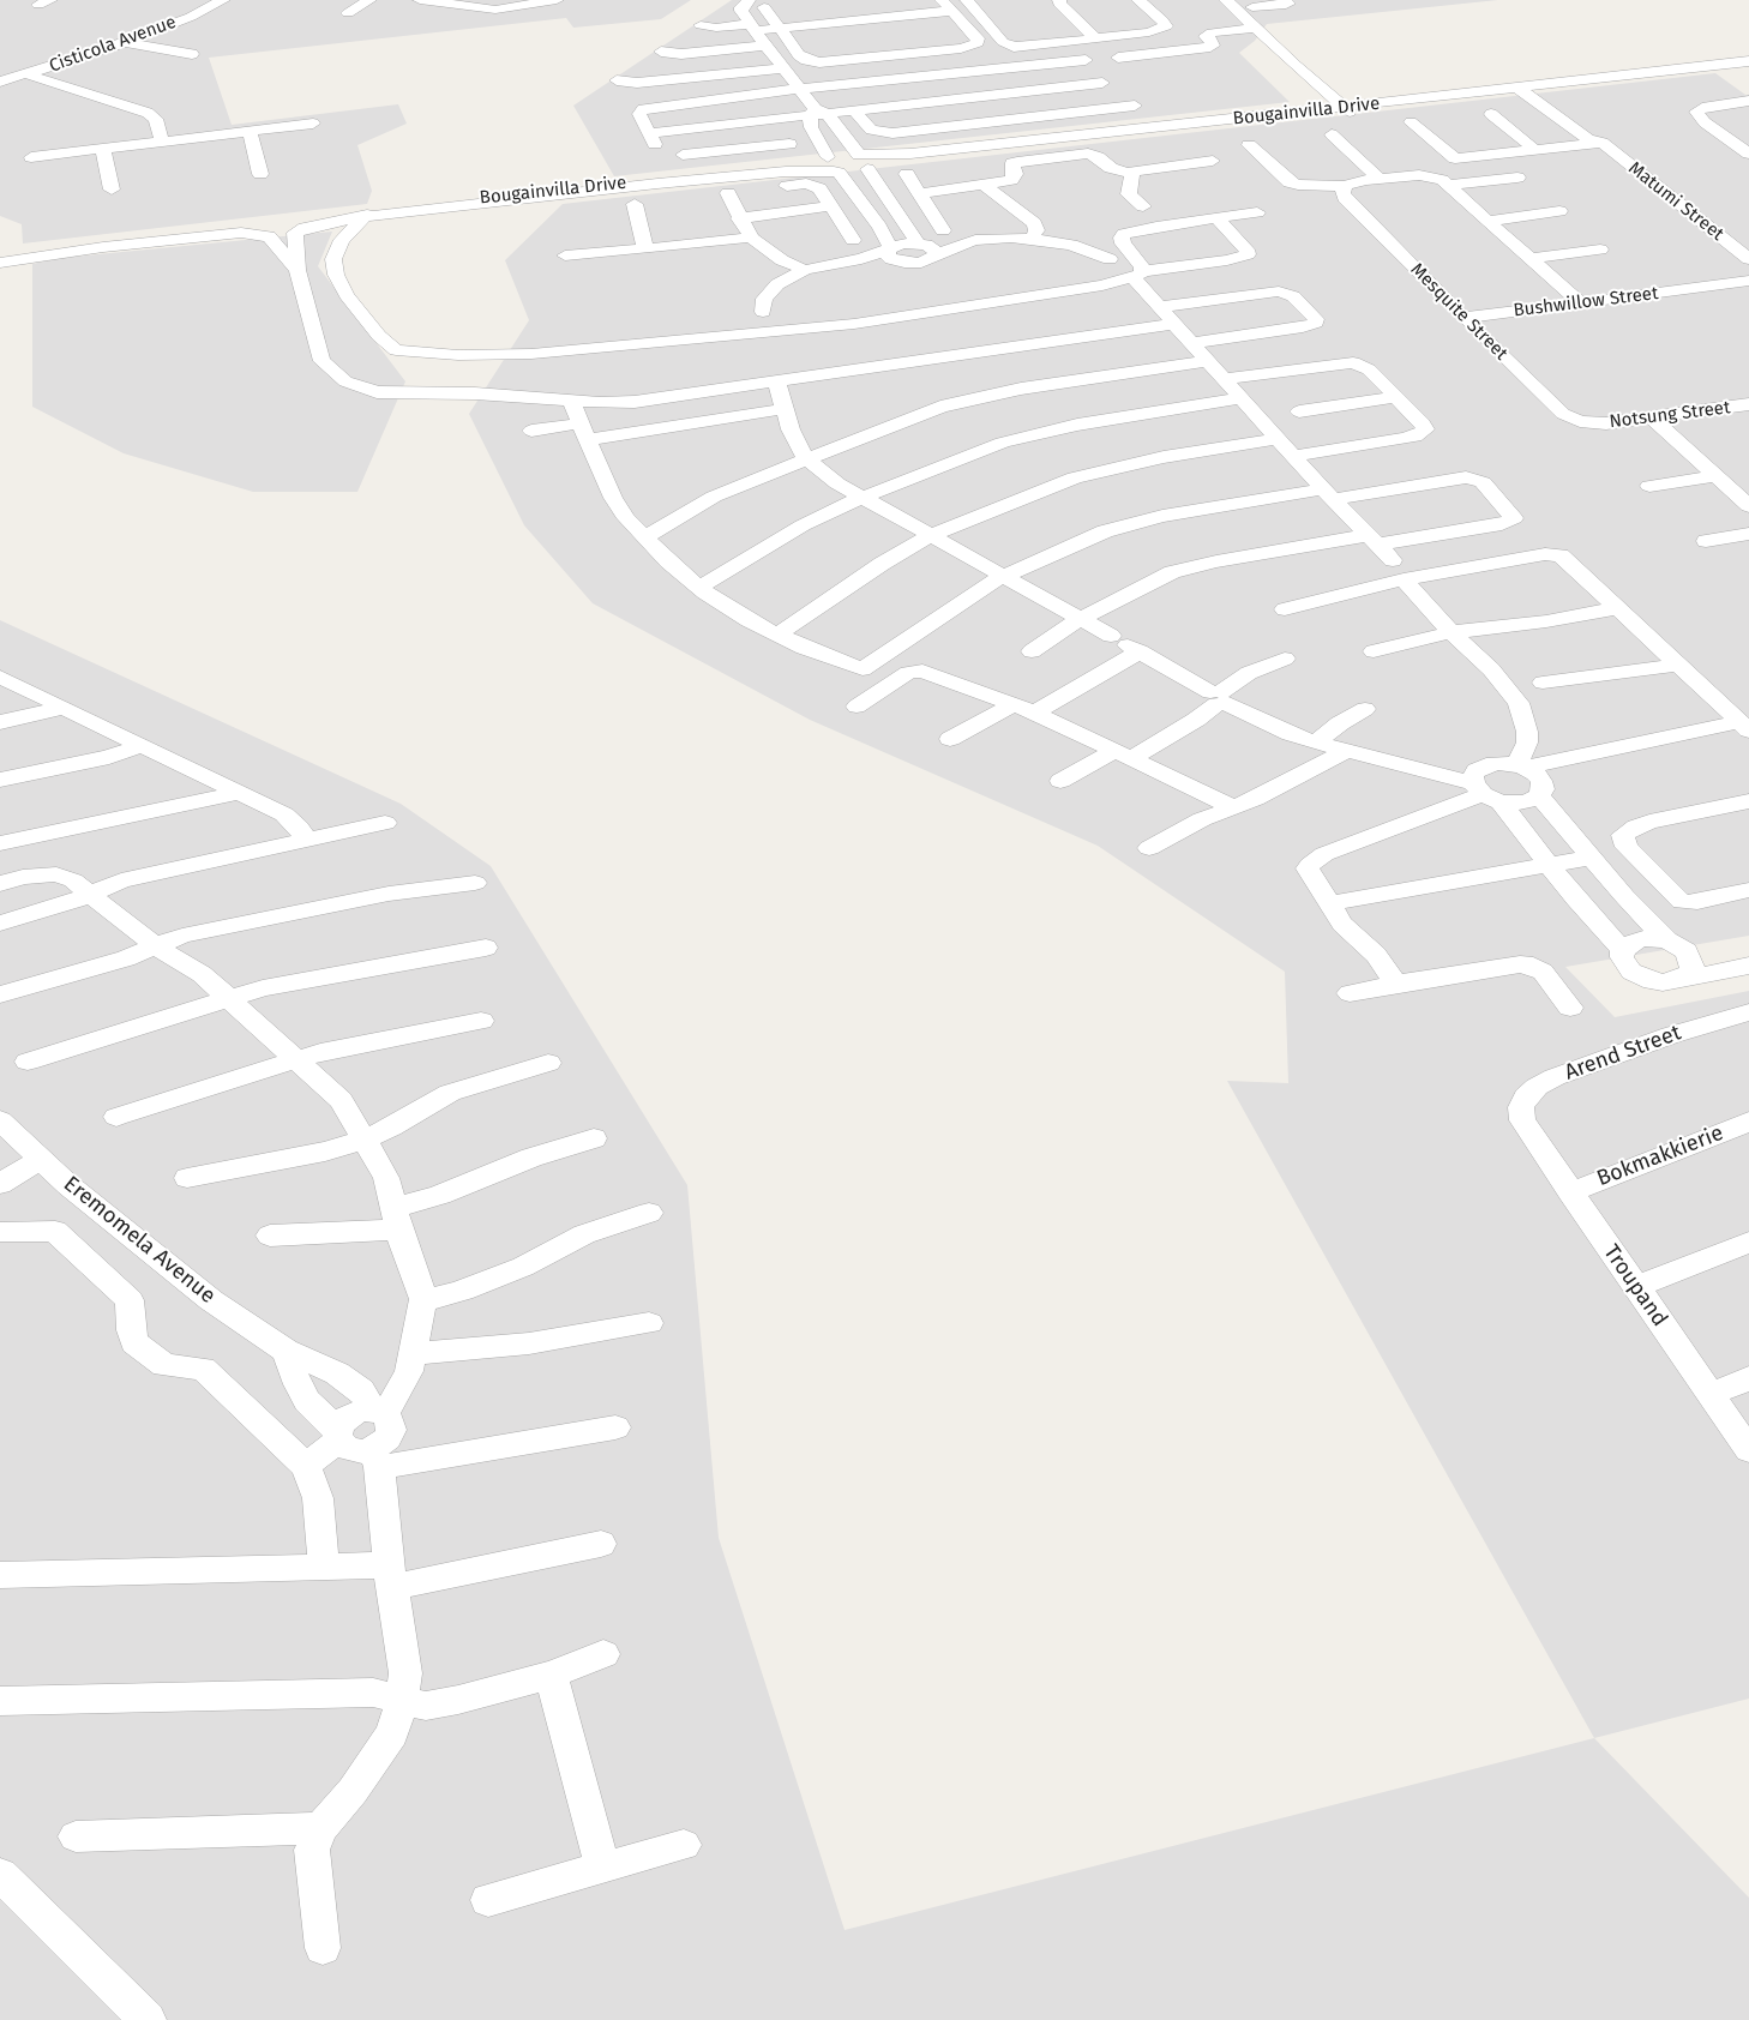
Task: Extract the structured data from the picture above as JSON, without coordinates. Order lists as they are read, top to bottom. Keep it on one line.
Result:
{"streets":{"street":["Cisticola Avenue","Bougainvilla Drive","Matumi Street","Bushwillow Street","Mesquite Street","Notsung Street","Arend Street","Bokmakkierie","Eremomela Avenue","Troupand"]},"crossings":[["Bougainvilla Drive","Matumi Street"],["Bushwillow Street","Mesquite Street"],["Mesquite Street","Notsung Street"],["Arend Street","Troupand"],["Bokmakkierie","Troupand"]]}
